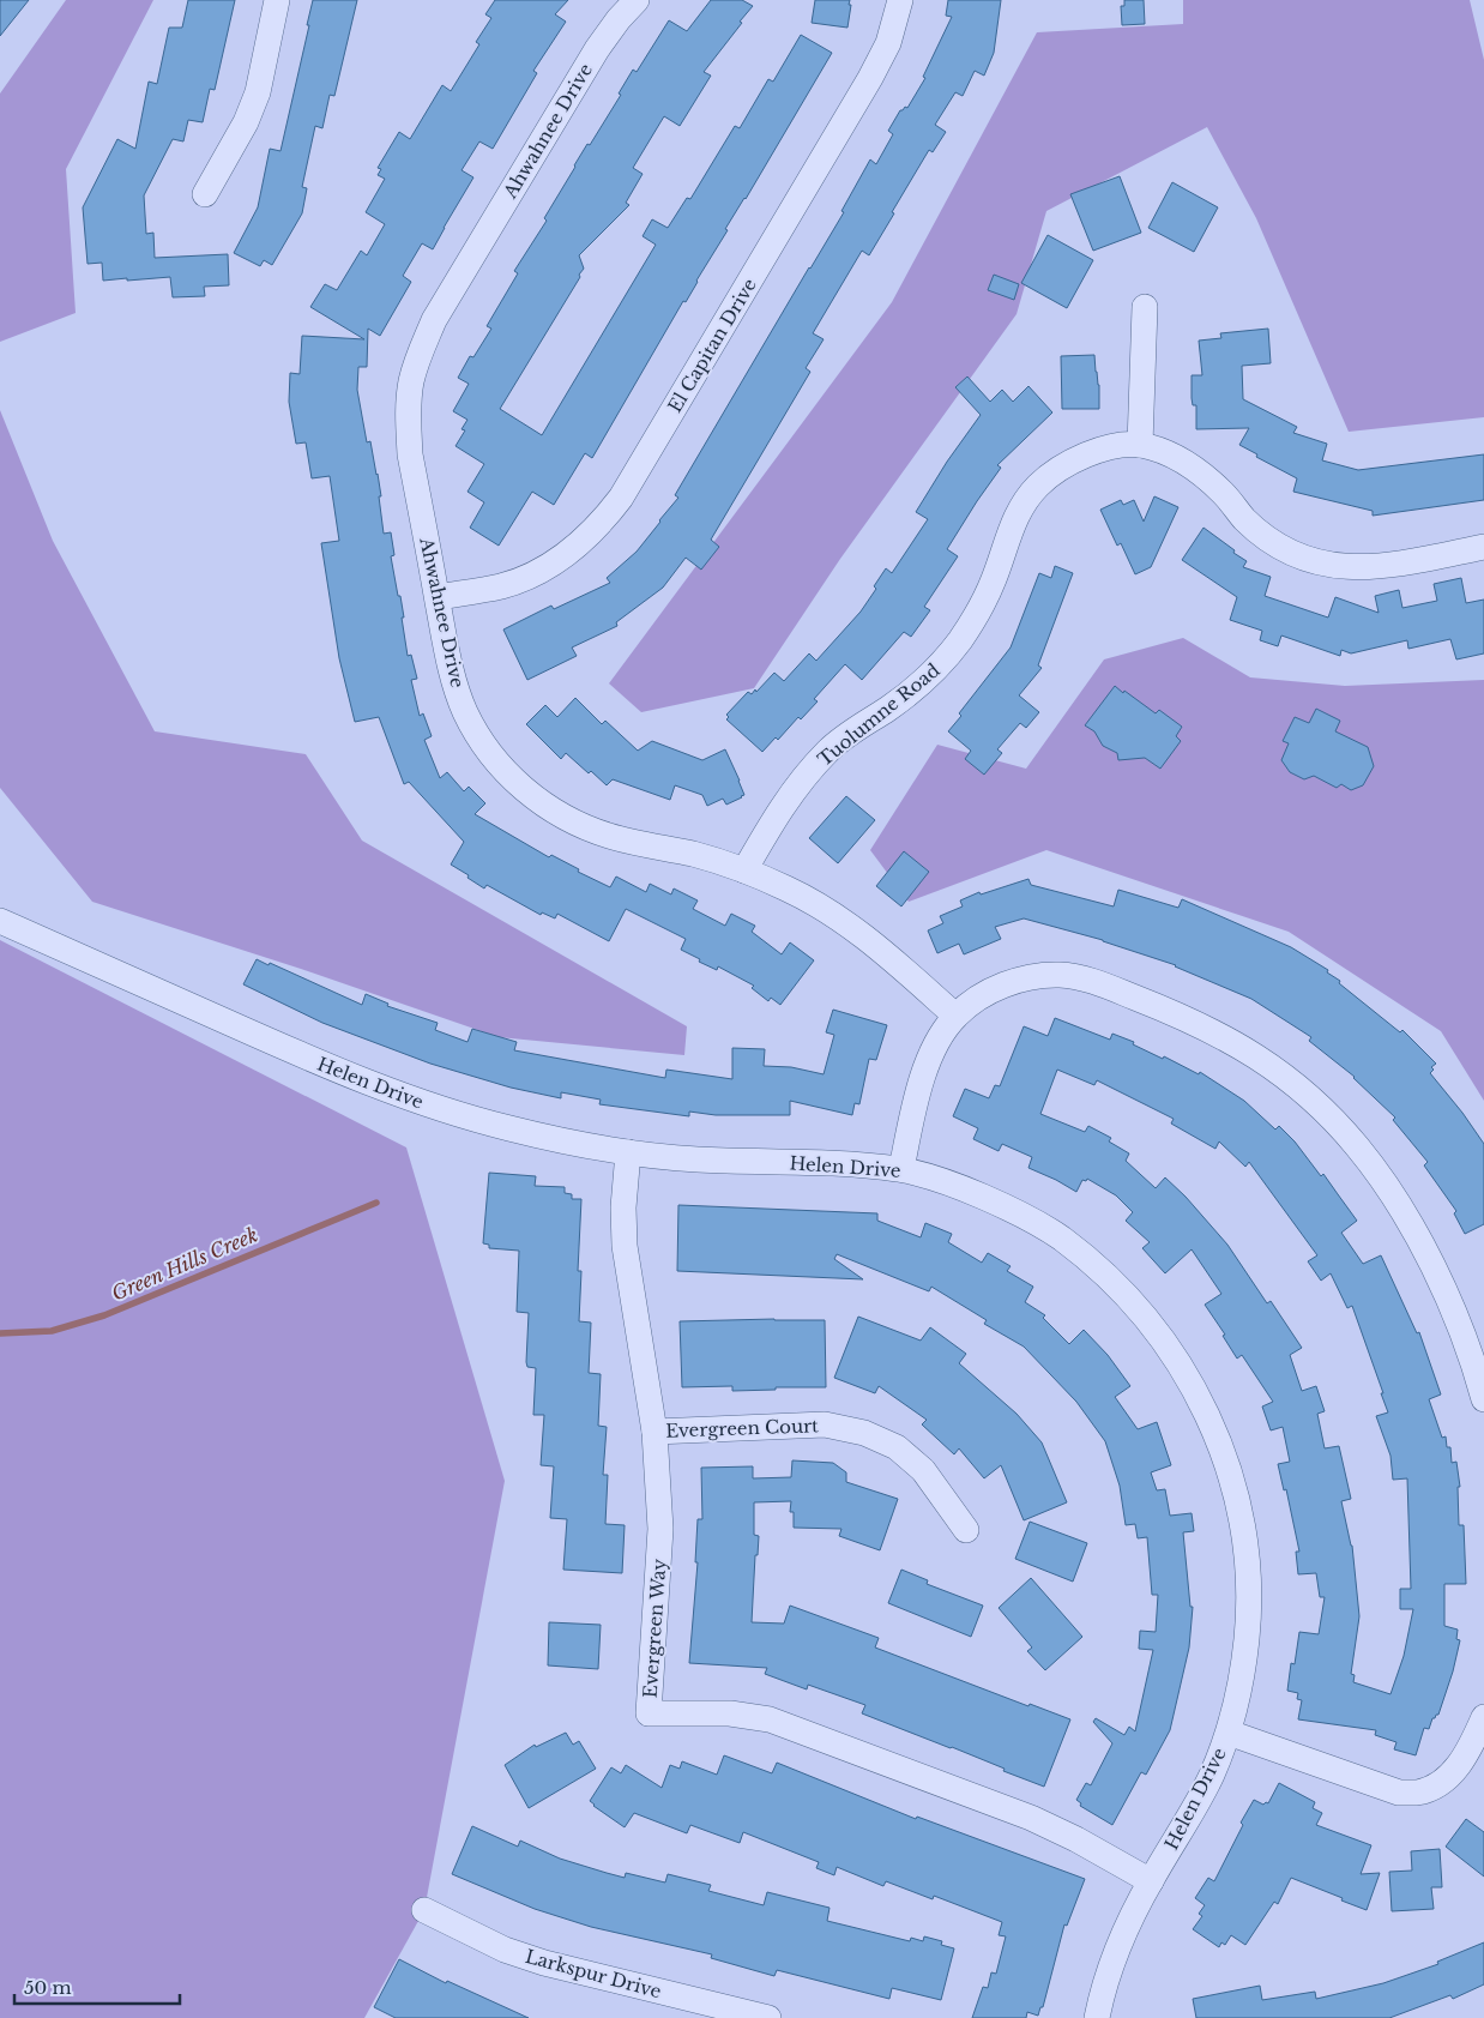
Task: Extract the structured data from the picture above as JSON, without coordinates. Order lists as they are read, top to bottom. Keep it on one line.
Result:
{"streets":{"street":["Ahwahnee Drive","El Capitan Drive","Tuolumne Road","Helen Drive","Evergreen Court","Evergreen Way","Larkspur Drive"]},"crossings":[["Ahwahnee Drive","El Capitan Drive"],["Ahwahnee Drive","Tuolumne Road"],["Helen Drive","Evergreen Way"],["Evergreen Court","Evergreen Way"]],"water":["Green Hills Creek"],"scale_bar":"50 m"}
